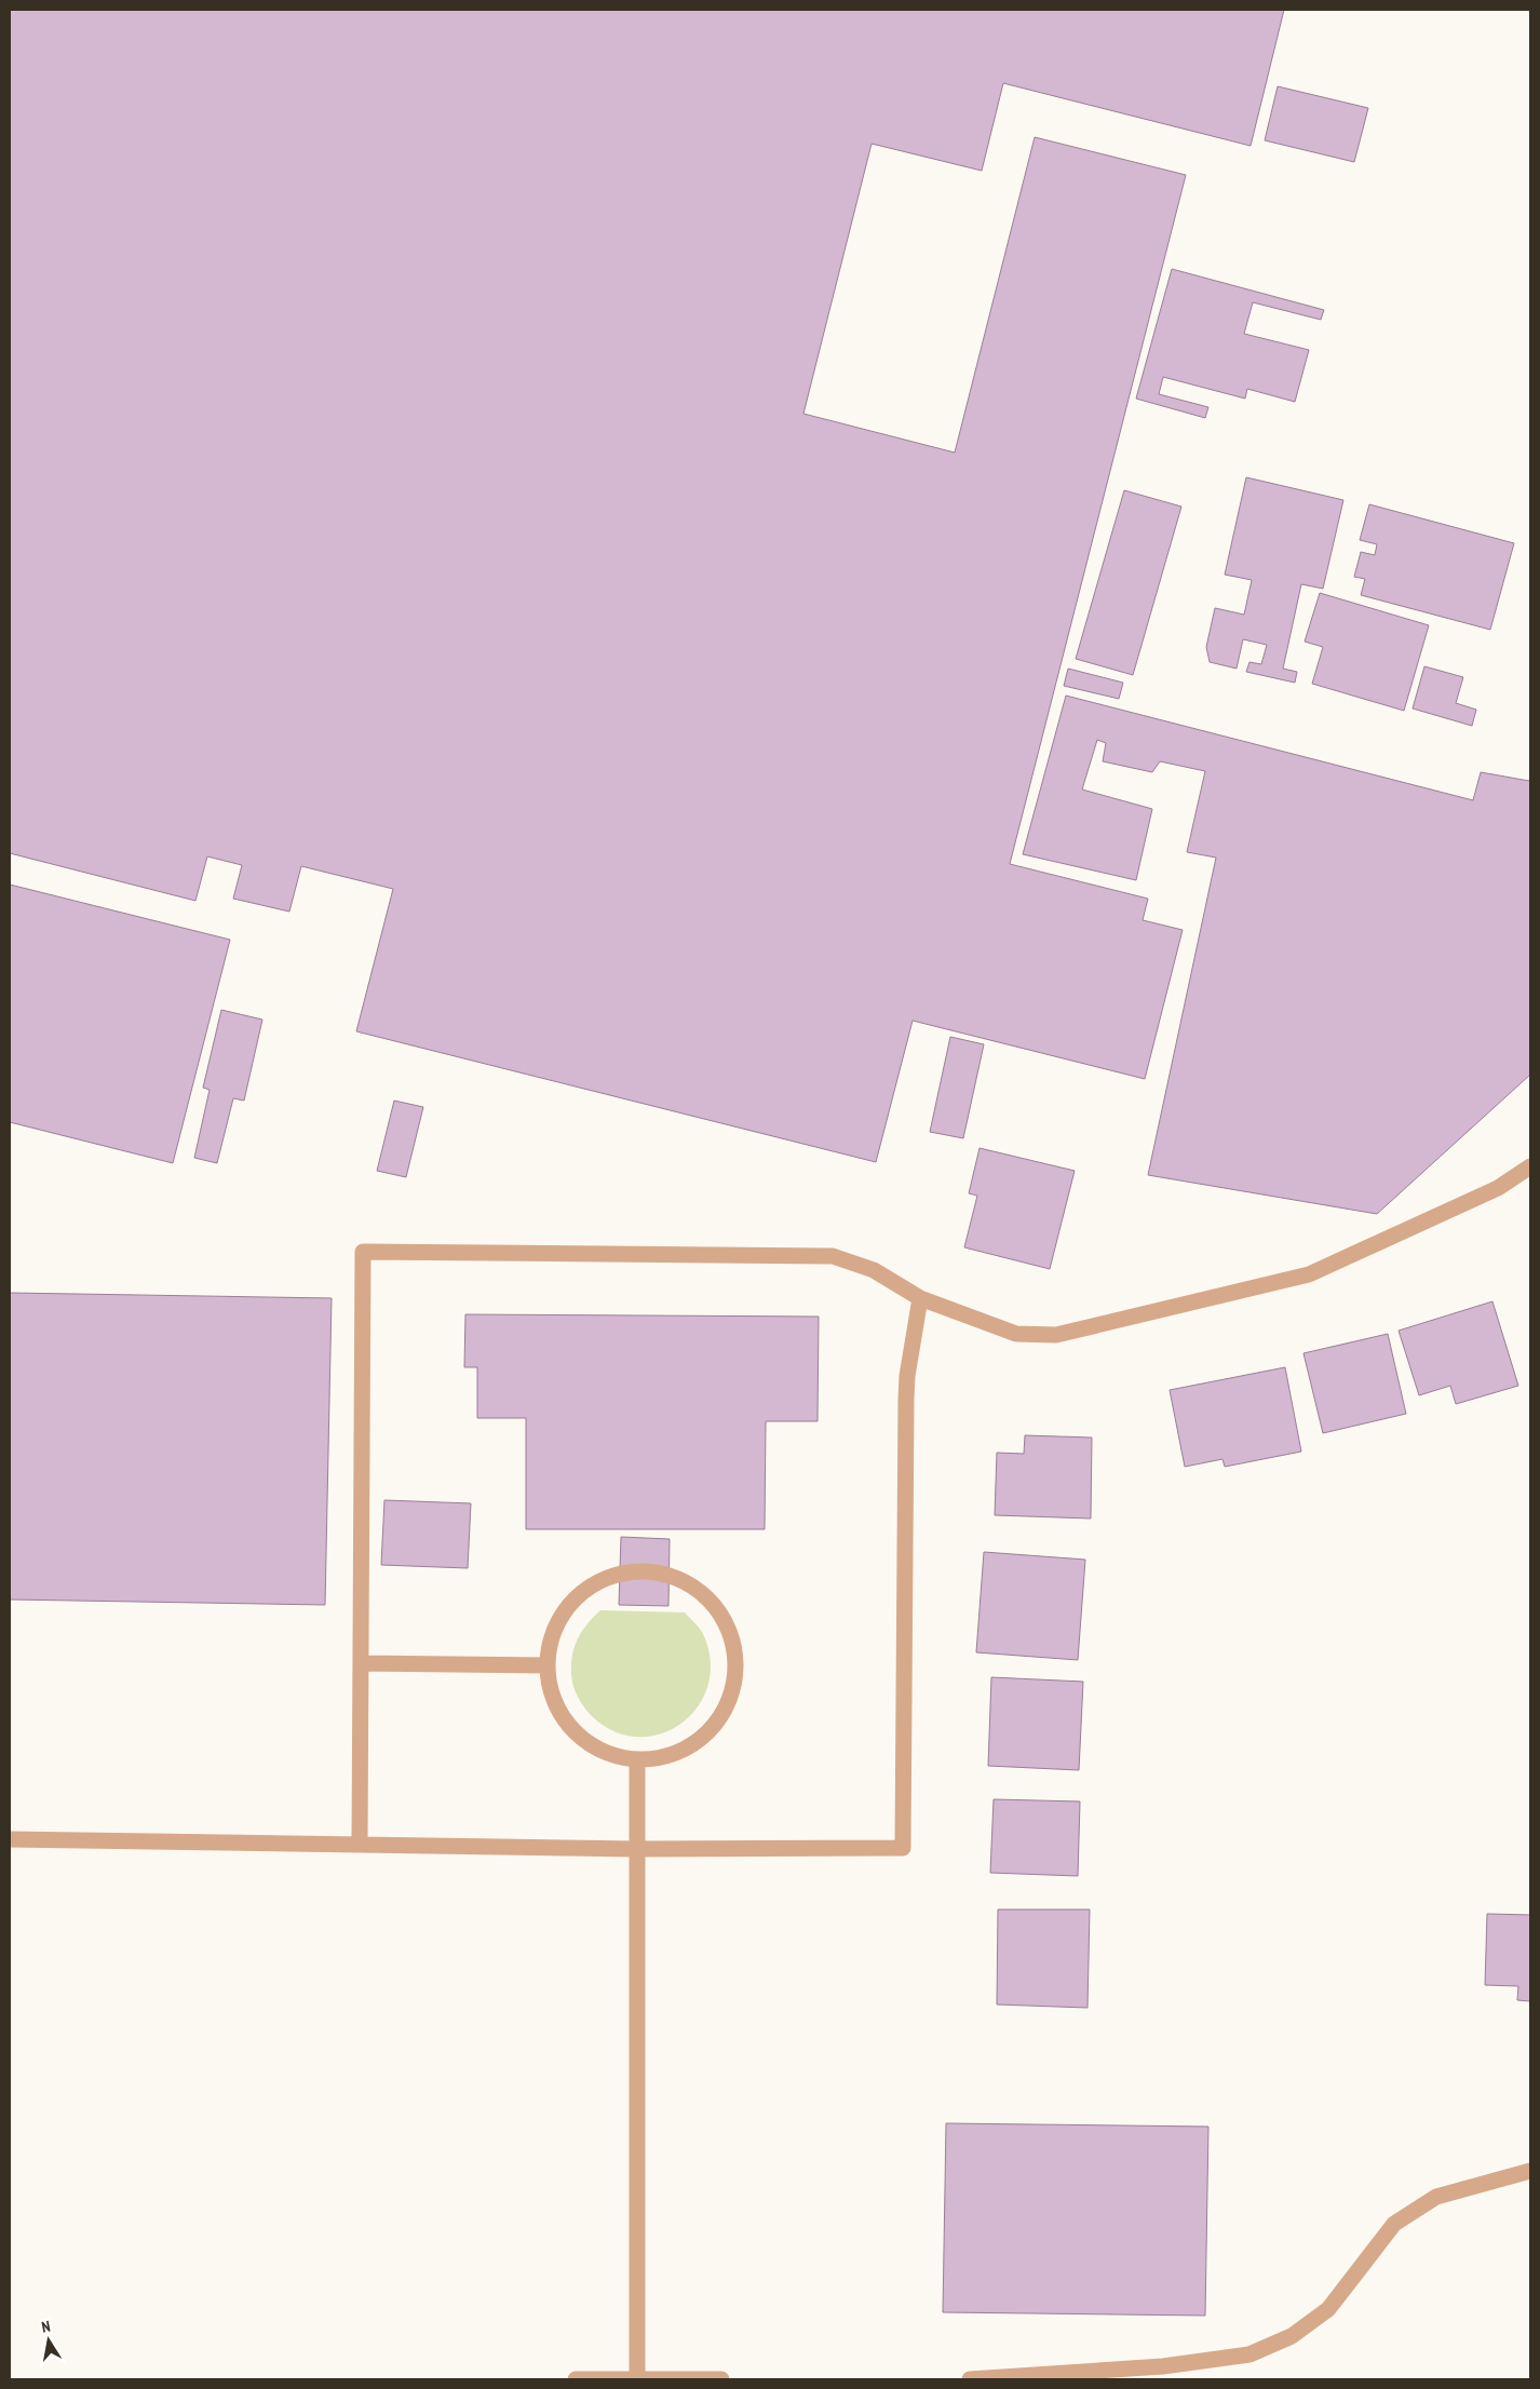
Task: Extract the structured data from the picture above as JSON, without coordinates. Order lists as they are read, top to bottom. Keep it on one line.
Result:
{"north":"top"}
